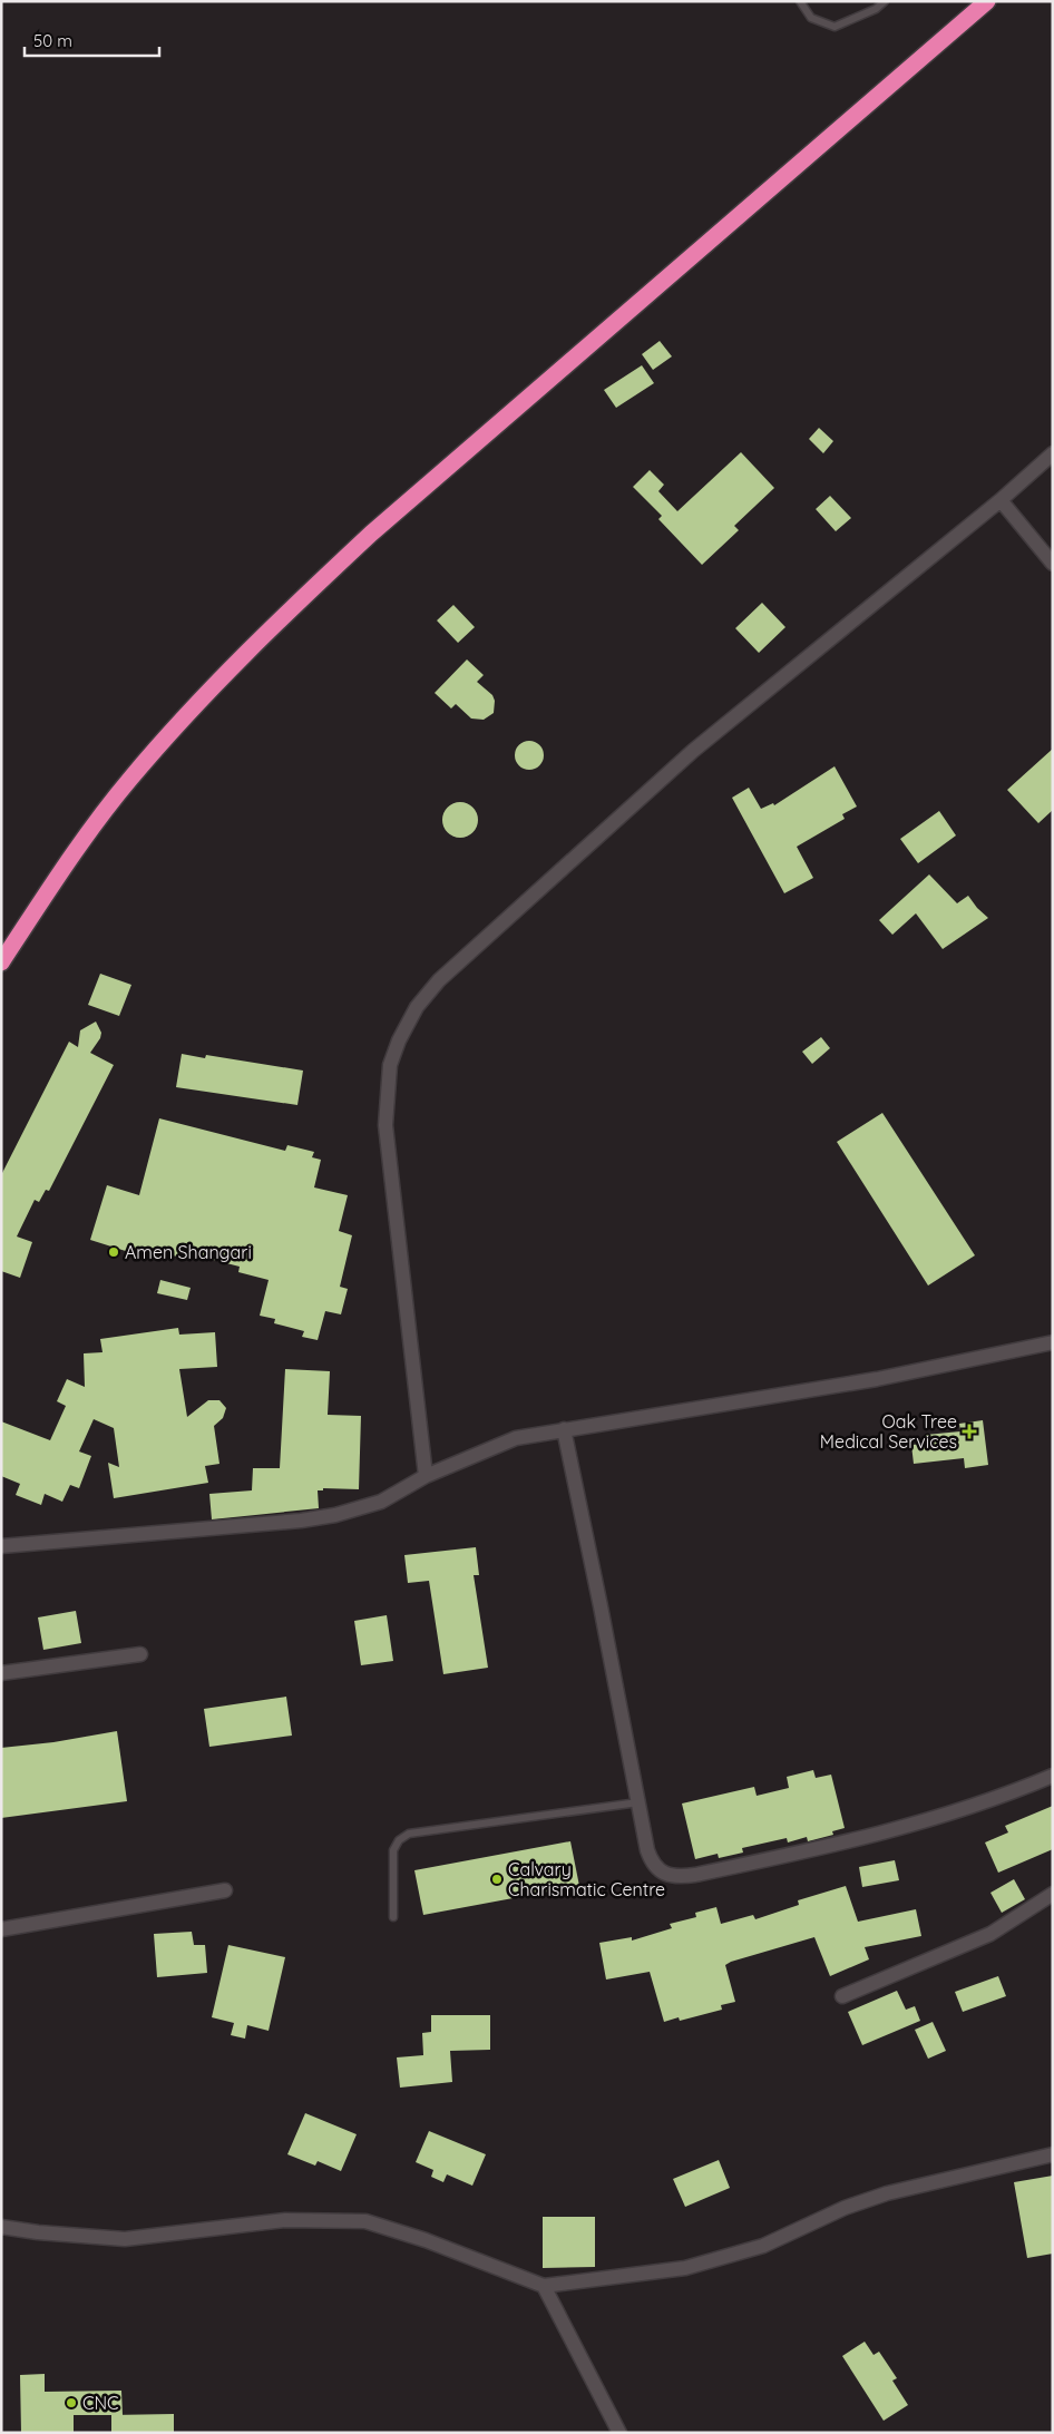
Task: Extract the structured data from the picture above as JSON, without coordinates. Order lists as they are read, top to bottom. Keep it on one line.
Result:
{"places":{"other":["Amen Shangari","Calvary Charismatic Centre","CNC"],"health":["Oak Tree Medical Services"]},"scale_bar":"50 m"}
